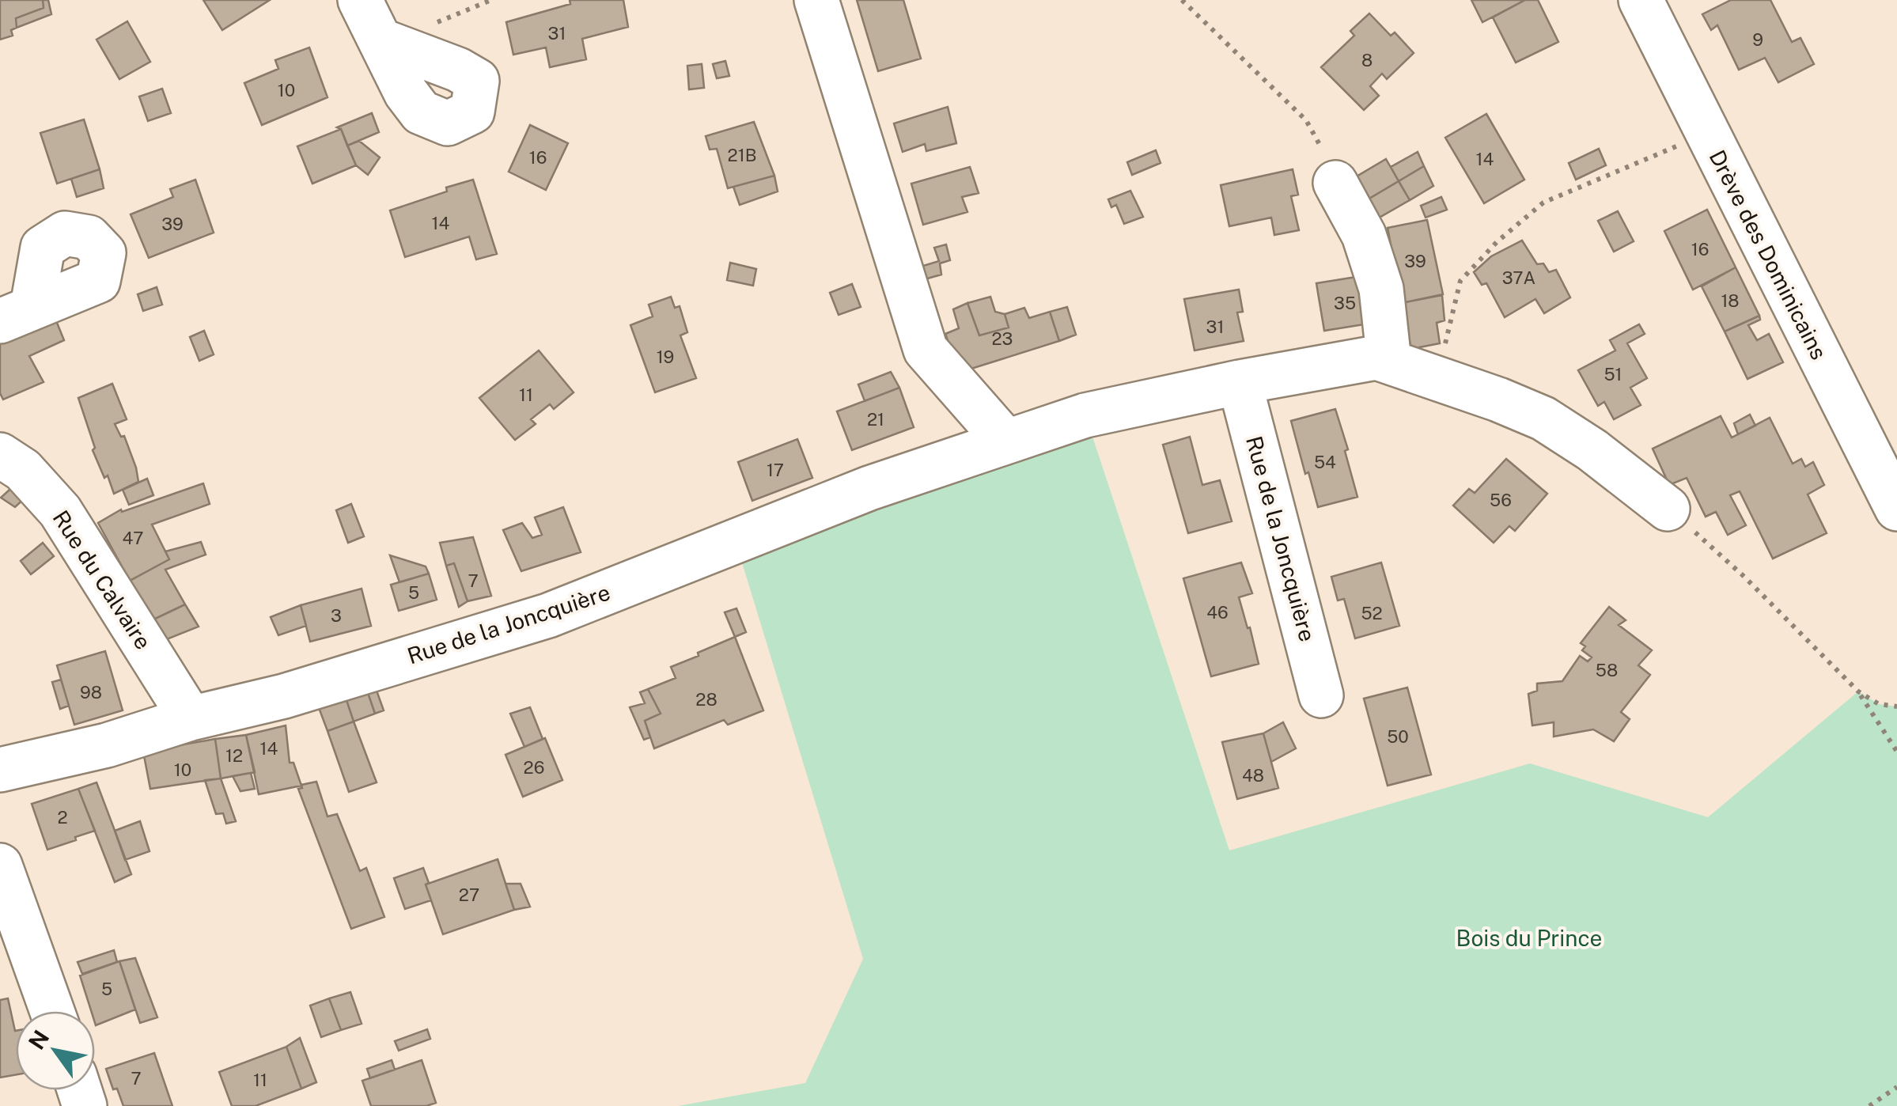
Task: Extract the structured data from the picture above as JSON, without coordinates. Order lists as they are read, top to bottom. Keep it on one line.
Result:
{"streets":{"street":["Drève des Dominicains","Rue de la Joncquière","Rue du Calvaire"]},"crossings":[["Rue de la Joncquière","Rue du Calvaire"]],"parks":["Bois du Prince"],"house_numbers":["31","9","8","10","21B","16","14","14","39","16","39","37A","18","35","31","23","19","51","11","21","54","17","56","47","7","5","46","52","3","58","98","28","50","14","12","26","10","48","2","27","5","7","11"],"north":"top left"}
